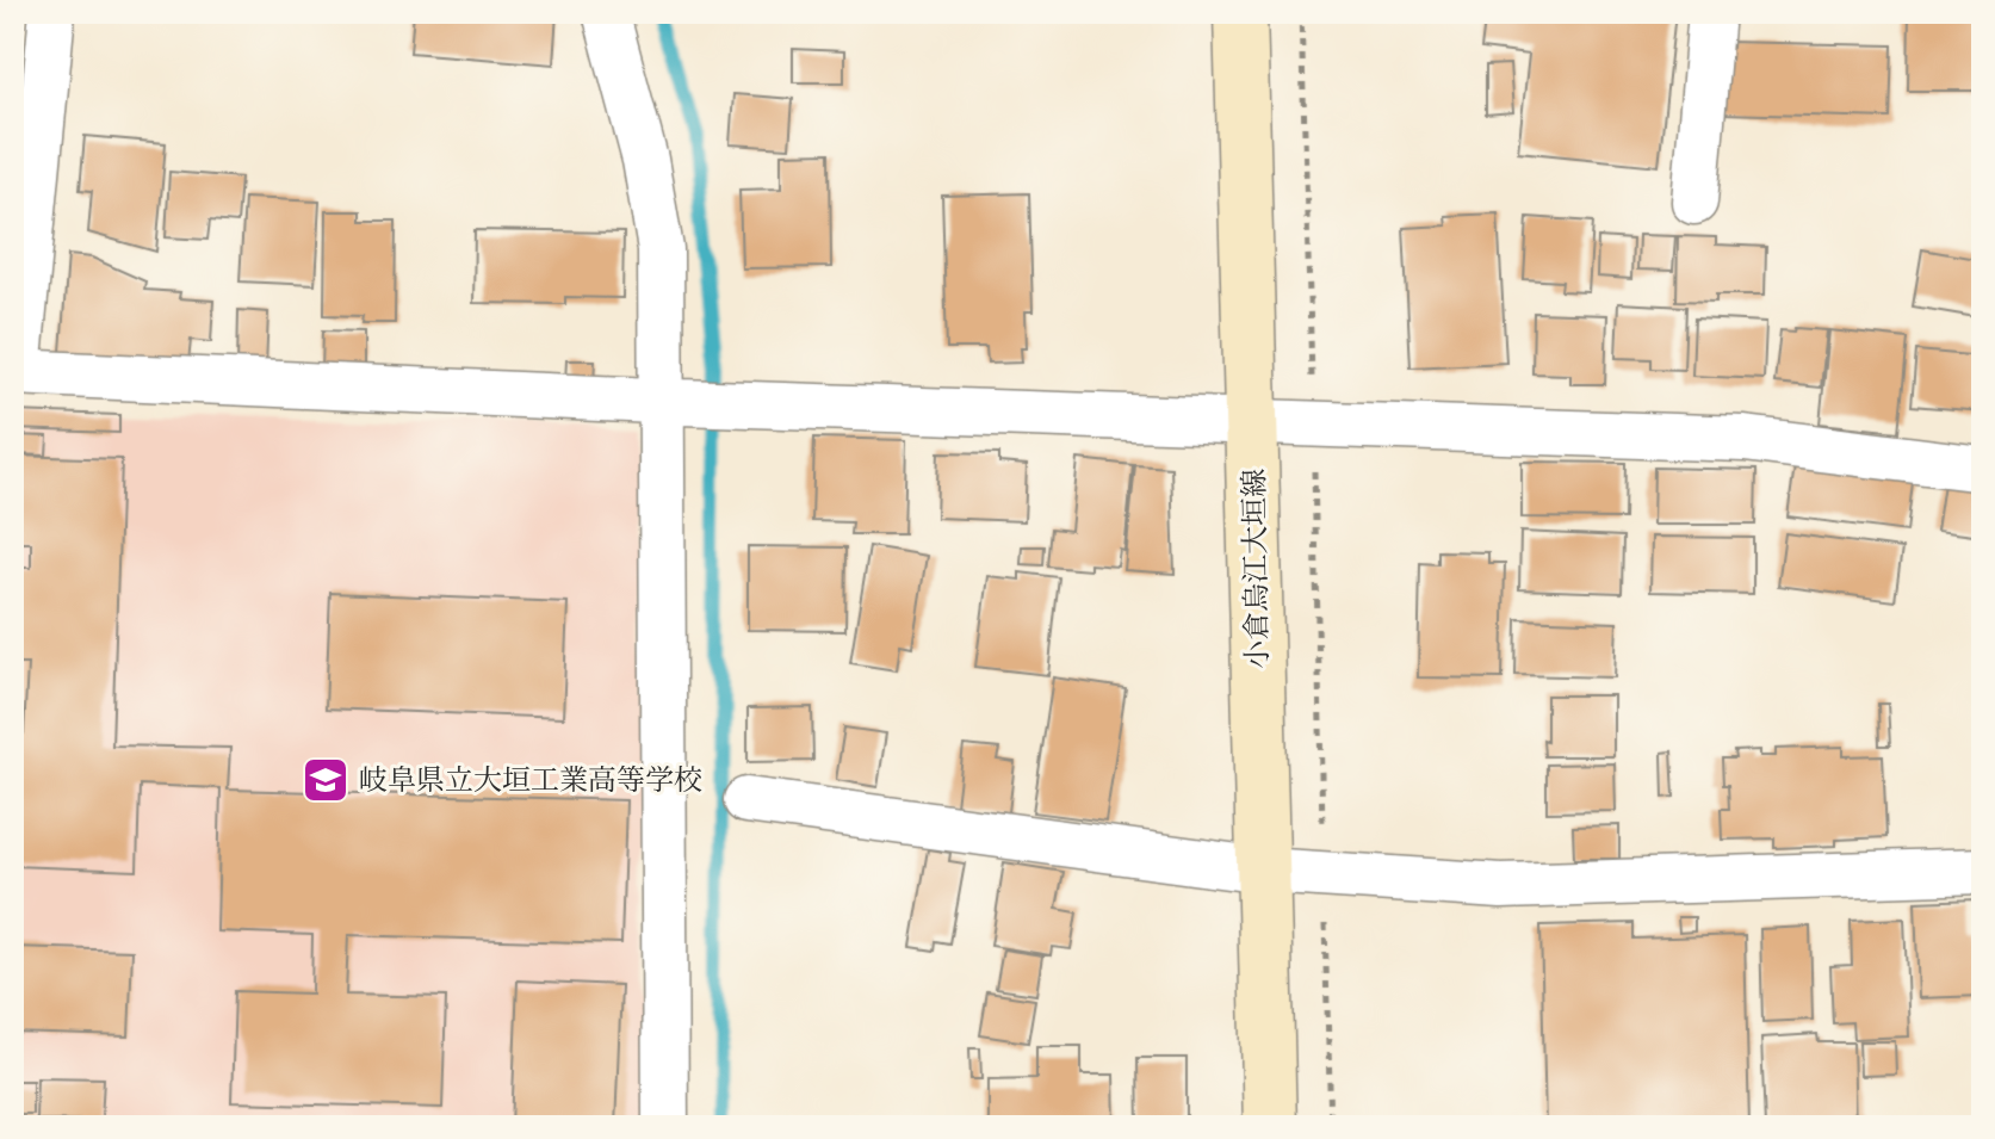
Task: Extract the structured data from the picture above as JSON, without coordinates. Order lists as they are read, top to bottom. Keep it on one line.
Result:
{"streets":{"main road":["小倉烏江大垣線"]},"places":{"school or university":["岐阜県立大垣工業高等学校"]}}
